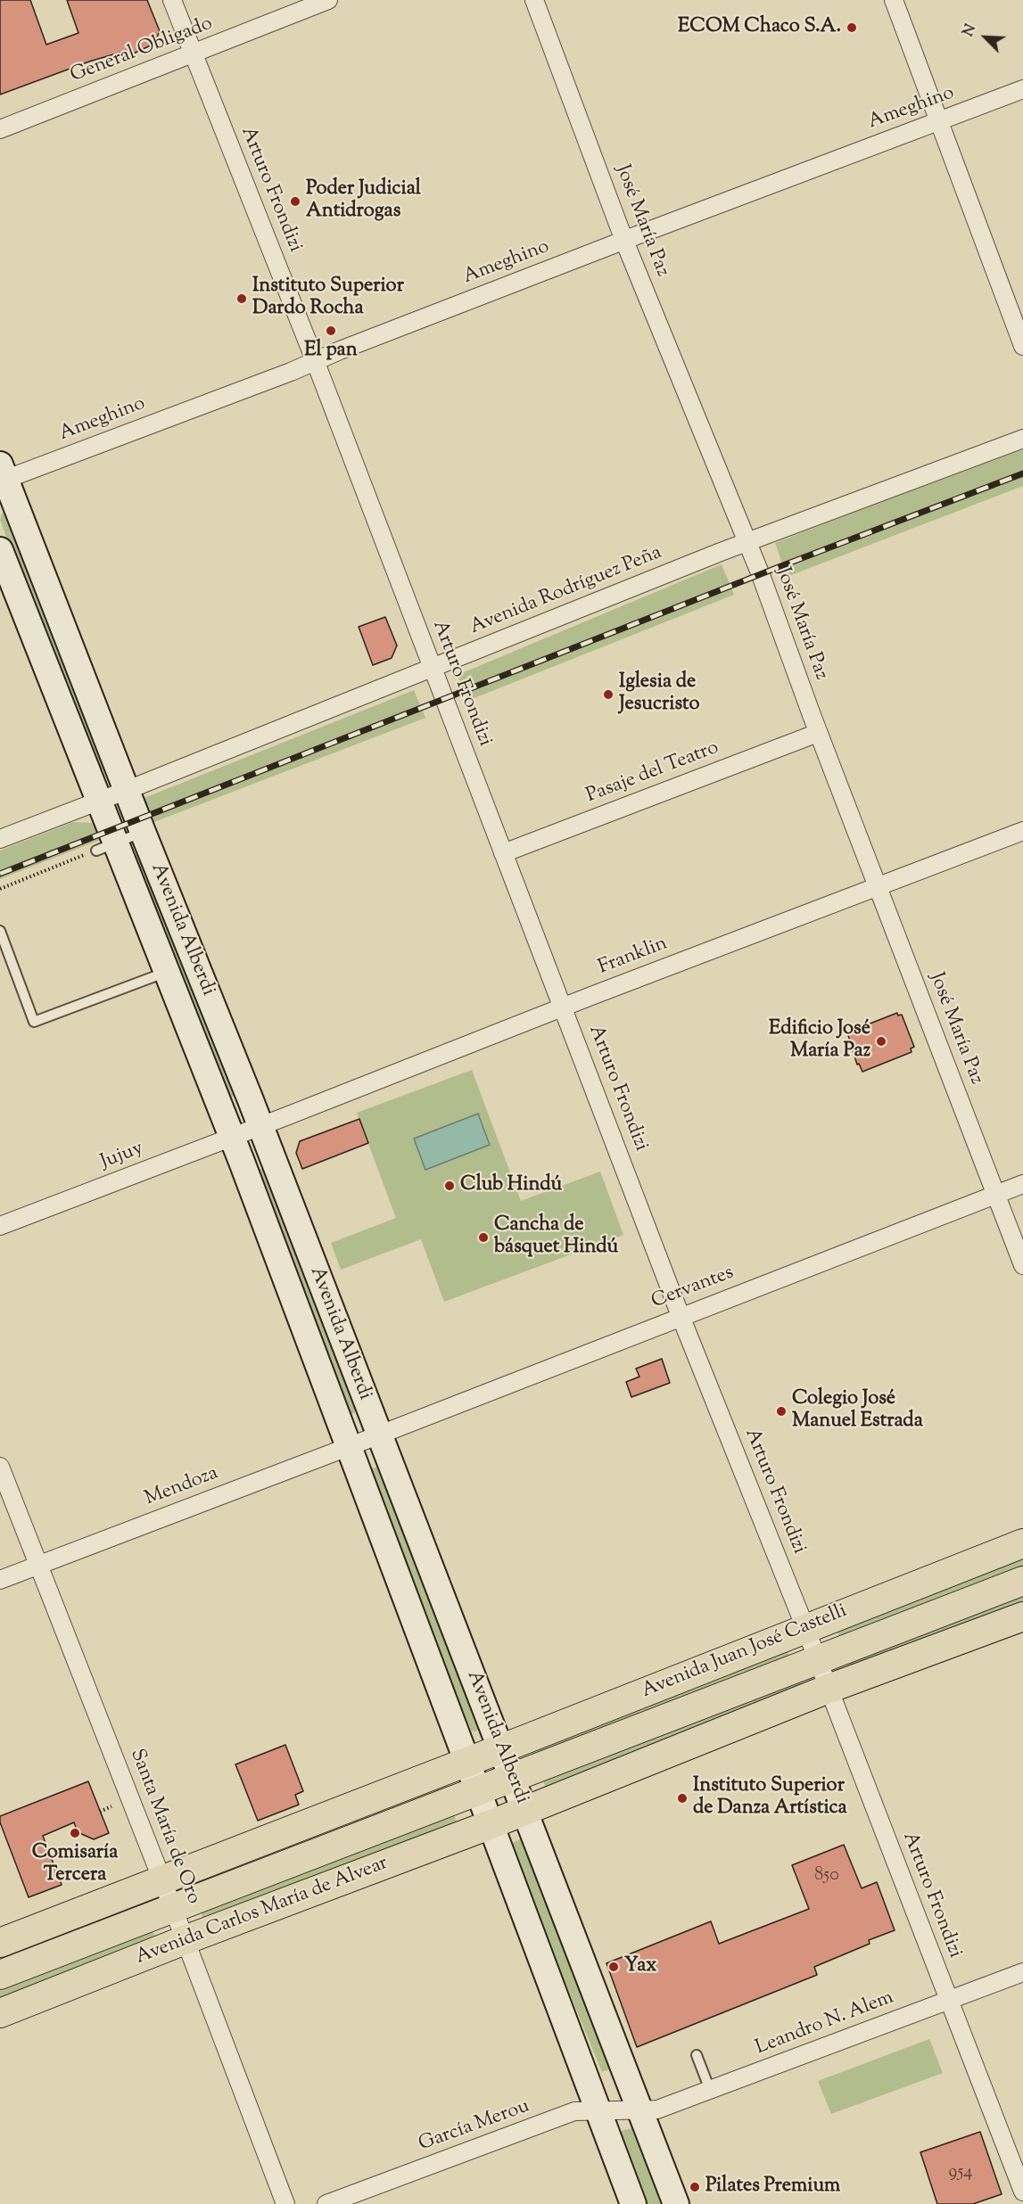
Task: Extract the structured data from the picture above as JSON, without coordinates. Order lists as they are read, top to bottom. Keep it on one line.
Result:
{"streets":{"main road":["Avenida Alberdi","Avenida Juan José Castelli","Avenida Carlos María de Alvear"],"street":["General Obligado","Ameghino","Arturo Frondizi","José María Paz","Avenida Rodríguez Peña","Pasaje del Teatro","Franklin","Jujuy","Cervantes","Mendoza","Santa María de Oro","Leandro N. Alem","García Merou"]},"crossings":[["General Obligado","Arturo Frondizi"],["Ameghino","Arturo Frondizi"],["Ameghino","José María Paz"],["Ameghino","Avenida Alberdi"],["Arturo Frondizi","Avenida Rodríguez Peña"],["Arturo Frondizi","Pasaje del Teatro"],["Arturo Frondizi","Franklin"],["Arturo Frondizi","Cervantes"],["Arturo Frondizi","Avenida Juan José Castelli"],["Arturo Frondizi","Leandro N. Alem"],["José María Paz","Avenida Rodríguez Peña"],["José María Paz","Pasaje del Teatro"],["José María Paz","Franklin"],["José María Paz","Cervantes"],["Avenida Rodríguez Peña","Avenida Alberdi"],["Avenida Alberdi","Franklin"],["Avenida Alberdi","Jujuy"],["Avenida Alberdi","Cervantes"],["Avenida Alberdi","Mendoza"],["Avenida Alberdi","Avenida Juan José Castelli"],["Avenida Alberdi","Avenida Carlos María de Alvear"],["Avenida Alberdi","Leandro N. Alem"],["Avenida Alberdi","García Merou"],["Franklin","Jujuy"],["Cervantes","Mendoza"],["Mendoza","Santa María de Oro"],["Avenida Juan José Castelli","Avenida Carlos María de Alvear"],["Santa María de Oro","Avenida Carlos María de Alvear"],["Leandro N. Alem","García Merou"]],"places":["ECOM Chaco S.A.","Poder Judicial Antidrogas","Instituto Superior Dardo Rocha","El pan","Iglesia de Jesucristo","Edificio José María Paz","Club Hindú","Cancha de básquet Hindú","Colegio José Manuel Estrada","Instituto Superior de Danza Artística","Comisaría Tercera","Yax","Pilates Premium"],"house_numbers":["850","954"],"north":"top left"}
